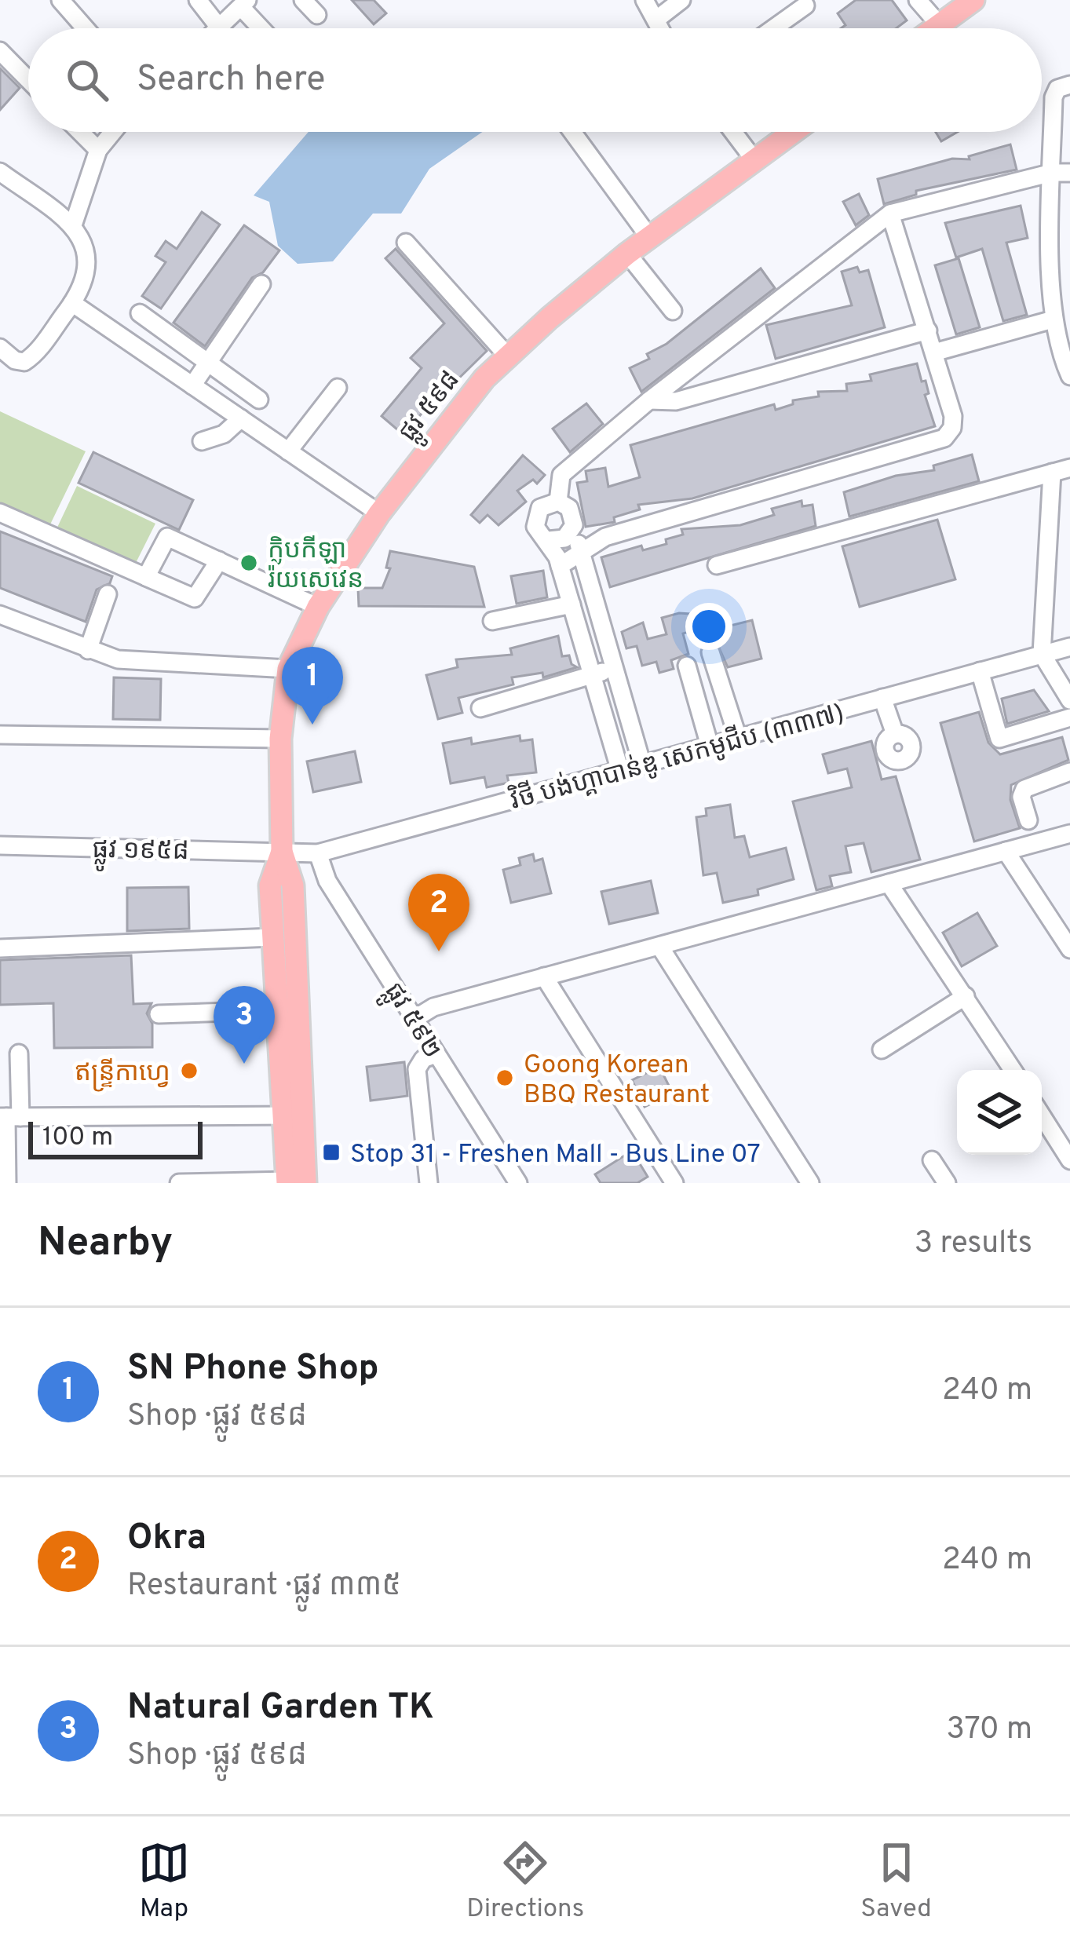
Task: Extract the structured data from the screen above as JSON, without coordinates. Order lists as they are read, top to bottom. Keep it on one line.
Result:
{"streets":{"main road":["ផ្លូវ ៥៩៨"],"street":["វិថី បង់ហ្គាបាន់ឌូ សេកមូជីប (៣៣៧)","ផ្លូវ ១៩៥៨","ផ្លូវ ៥៩២"]},"crossings":[["ផ្លូវ ៥៩៨","វិថី បង់ហ្គាបាន់ឌូ សេកមូជីប (៣៣៧)"],["ផ្លូវ ៥៩៨","ផ្លូវ ១៩៥៨"],["វិថី បង់ហ្គាបាន់ឌូ សេកមូជីប (៣៣៧)","ផ្លូវ ១៩៥៨"],["វិថី បង់ហ្គាបាន់ឌូ សេកមូជីប (៣៣៧)","ផ្លូវ ៥៩២"]],"places":{"other":["ក្លិបកីឡា រ៉យសេវេន","ឥន្ទ្រីកាហ្វេ","Goong Korean BBQ Restaurant"],"transit":["Stop 31 - Freshen Mall - Bus Line 07"]},"scale_bar":"100 m","page":{"search":"Search here","pins":["1","2","3"],"scale":"100 m","heading":["Nearby","3 results"],"list":[{"mark":"1","name":"SN Phone Shop","note":"Shop · ផ្លូវ ៥៩៨","value":"240 m"},{"mark":"2","name":"Okra","note":"Restaurant · ផ្លូវ ៣៣៥","value":"240 m"},{"mark":"3","name":"Natural Garden TK","note":"Shop · ផ្លូវ ៥៩៨","value":"370 m"}],"nav":["Map","Directions","Saved"]}}
